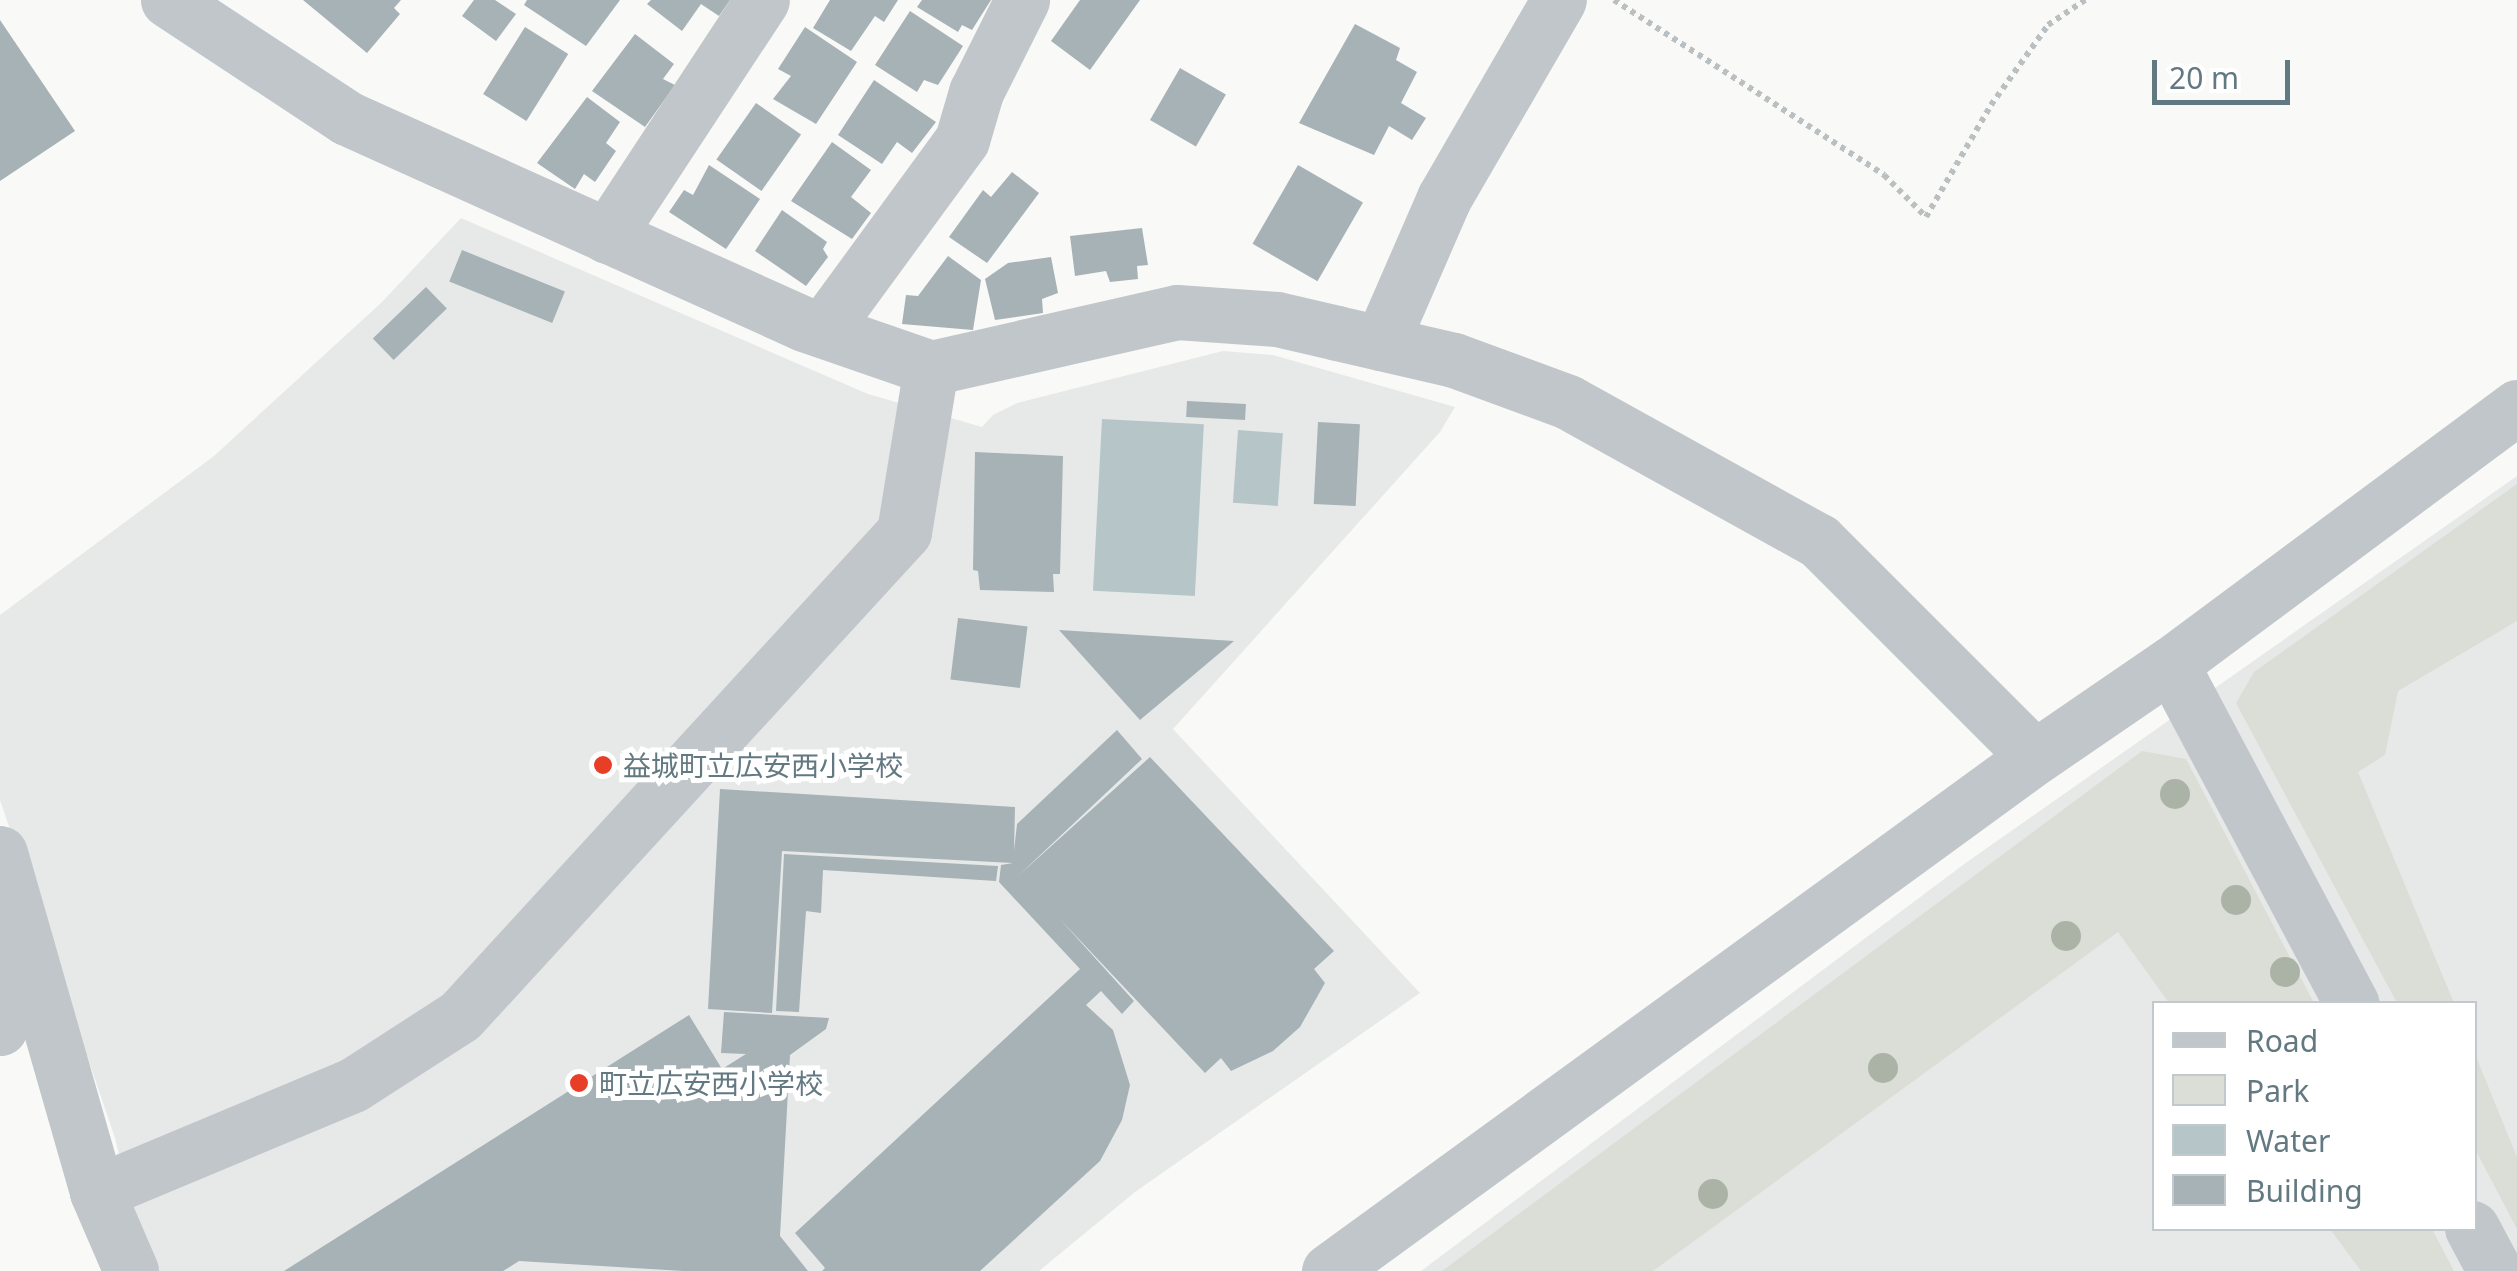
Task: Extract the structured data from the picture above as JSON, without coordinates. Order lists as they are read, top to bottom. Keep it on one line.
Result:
{"places":["益城町立広安西小学校","町立広安西小学校"],"legend":["Road","Park","Water","Building"],"scale_bar":"20 m"}
